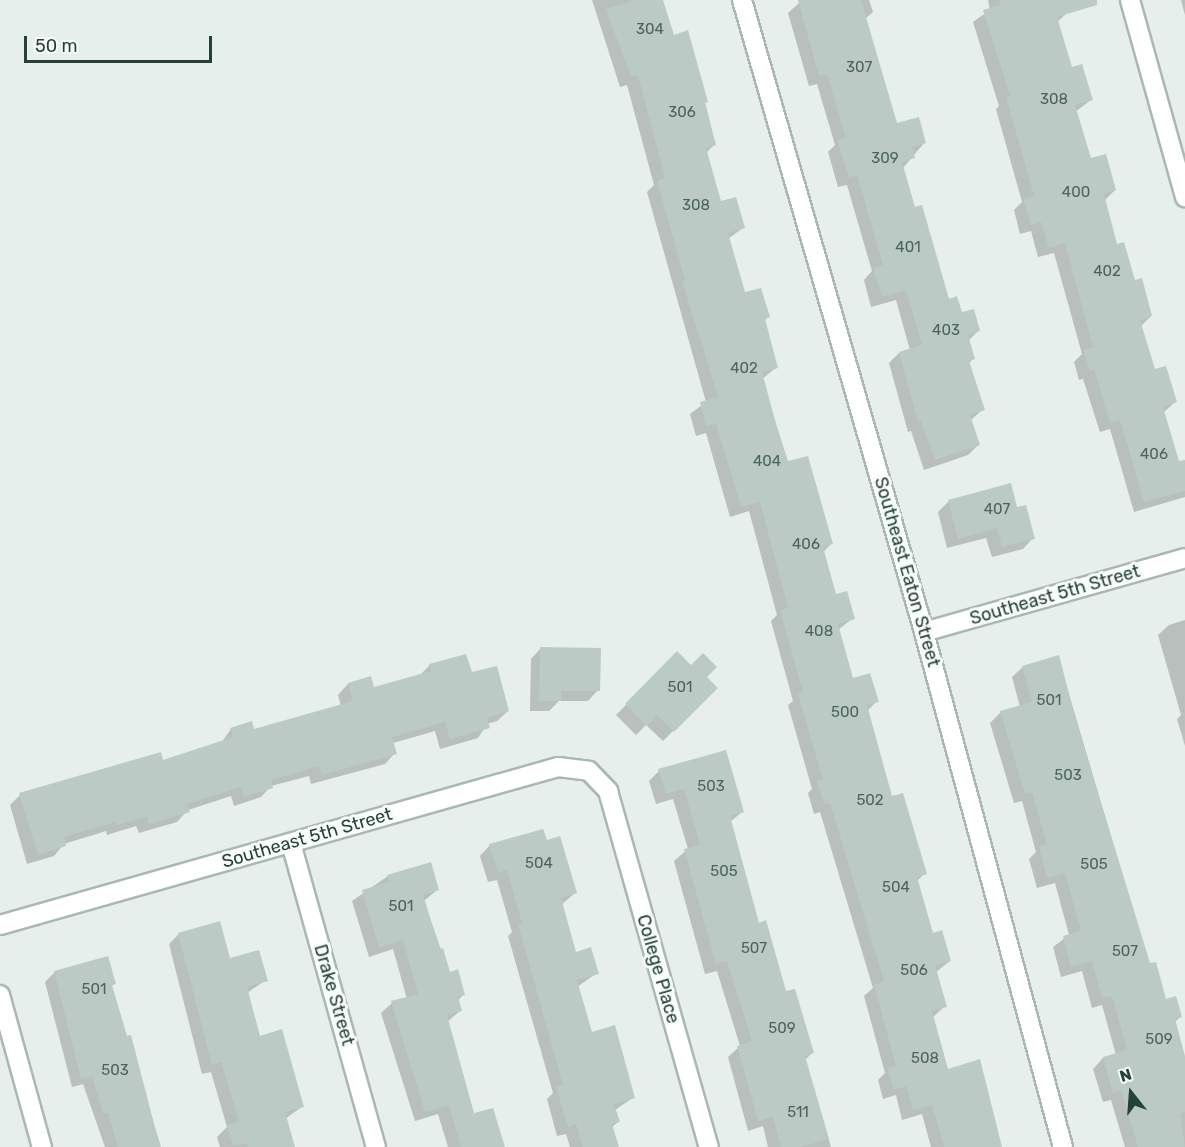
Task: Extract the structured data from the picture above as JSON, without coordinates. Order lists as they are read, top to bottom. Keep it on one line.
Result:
{"streets":{"street":["Southeast Eaton Street","Southeast 5th Street","College Place","Drake Street"]},"crossings":[["Southeast Eaton Street","Southeast 5th Street"],["Southeast 5th Street","College Place"],["Southeast 5th Street","Drake Street"]],"house_numbers":["304","307","308","306","309","400","308","401","402","403","402","406","404","407","406","408","501","501","500","503","503","502","504","505","505","504","501","507","507","506","501","509","509","508","503","511"],"scale_bar":"50 m","north":"top"}
